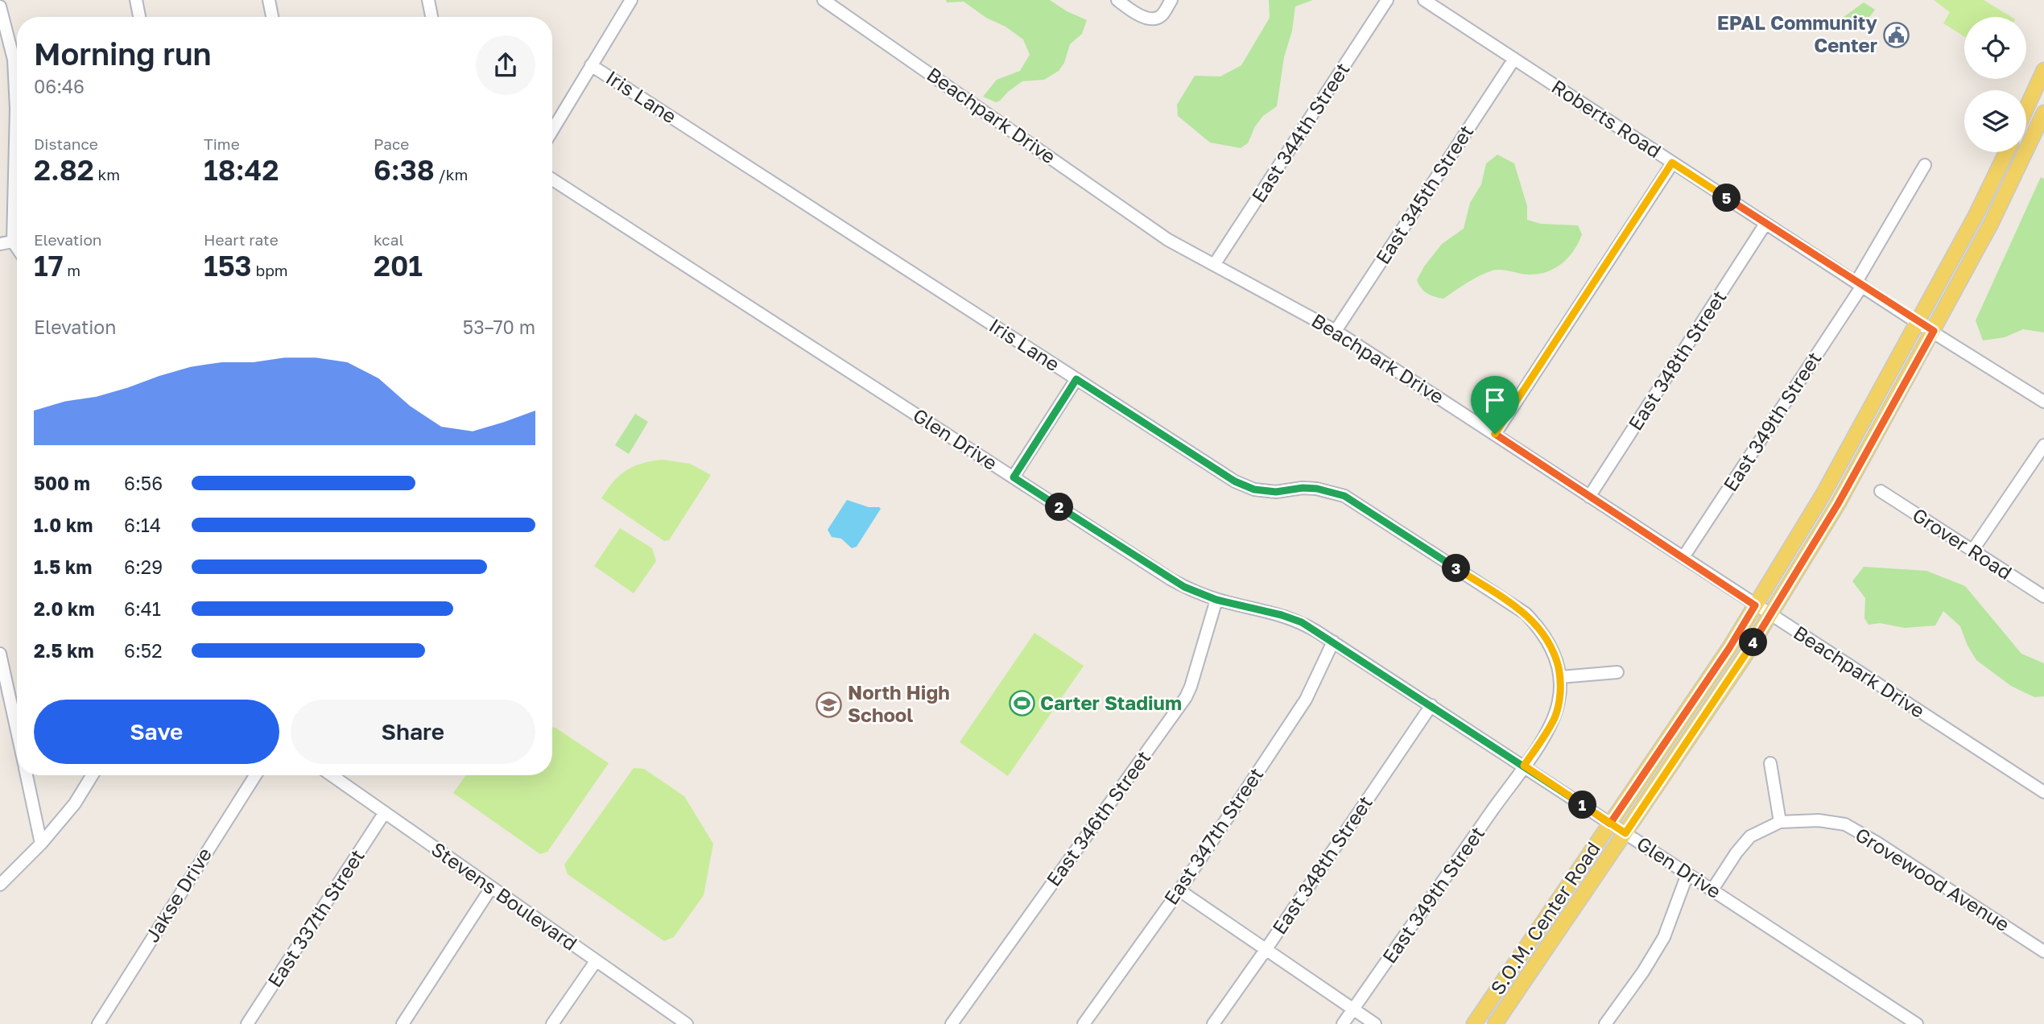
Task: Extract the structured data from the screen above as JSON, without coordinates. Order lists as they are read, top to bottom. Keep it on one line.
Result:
{"streets":{"main road":["S.O.M. Center Road"],"street":["Iris Lane","Beachpark Drive","Roberts Road","East 344th Street","East 345th Street","East 348th Street","East 349th Street","Glen Drive","Grover Road","East 346th Street","East 347th Street","Grovewood Avenue","Jakse Drive","Stevens Boulevard","East 337th Street"]},"crossings":[["Iris Lane","East 349th Street"],["Iris Lane","Glen Drive"],["Beachpark Drive","East 344th Street"],["Beachpark Drive","East 345th Street"],["Beachpark Drive","East 348th Street"],["Beachpark Drive","East 349th Street"],["Beachpark Drive","S.O.M. Center Road"],["Roberts Road","East 345th Street"],["Roberts Road","East 348th Street"],["Roberts Road","East 349th Street"],["Roberts Road","S.O.M. Center Road"],["East 348th Street","Glen Drive"],["East 349th Street","Glen Drive"],["Glen Drive","East 346th Street"],["Glen Drive","East 347th Street"],["Glen Drive","Grovewood Avenue"],["Glen Drive","S.O.M. Center Road"],["Stevens Boulevard","East 337th Street"]],"places":{"public building":["EPAL Community Center"],"sports":["Carter Stadium"],"school or university":["North High School"]},"page":{"heading":["Morning run","06:46"],"stats":[["Distance","2.82 km"],["Time","18:42"],["Pace","6:38 /km"],["Elevation","17 m"],["Heart rate","153 bpm"],["kcal","201"]],"pins":["5","2","3","4","1"],"chart":["Elevation","53–70 m"],"list":[{"name":"500 m","note":"6:56"},{"name":"1.0 km","note":"6:14"},{"name":"1.5 km","note":"6:29"},{"name":"2.0 km","note":"6:41"},{"name":"2.5 km","note":"6:52"}],"buttons":["Save","Share"]}}
